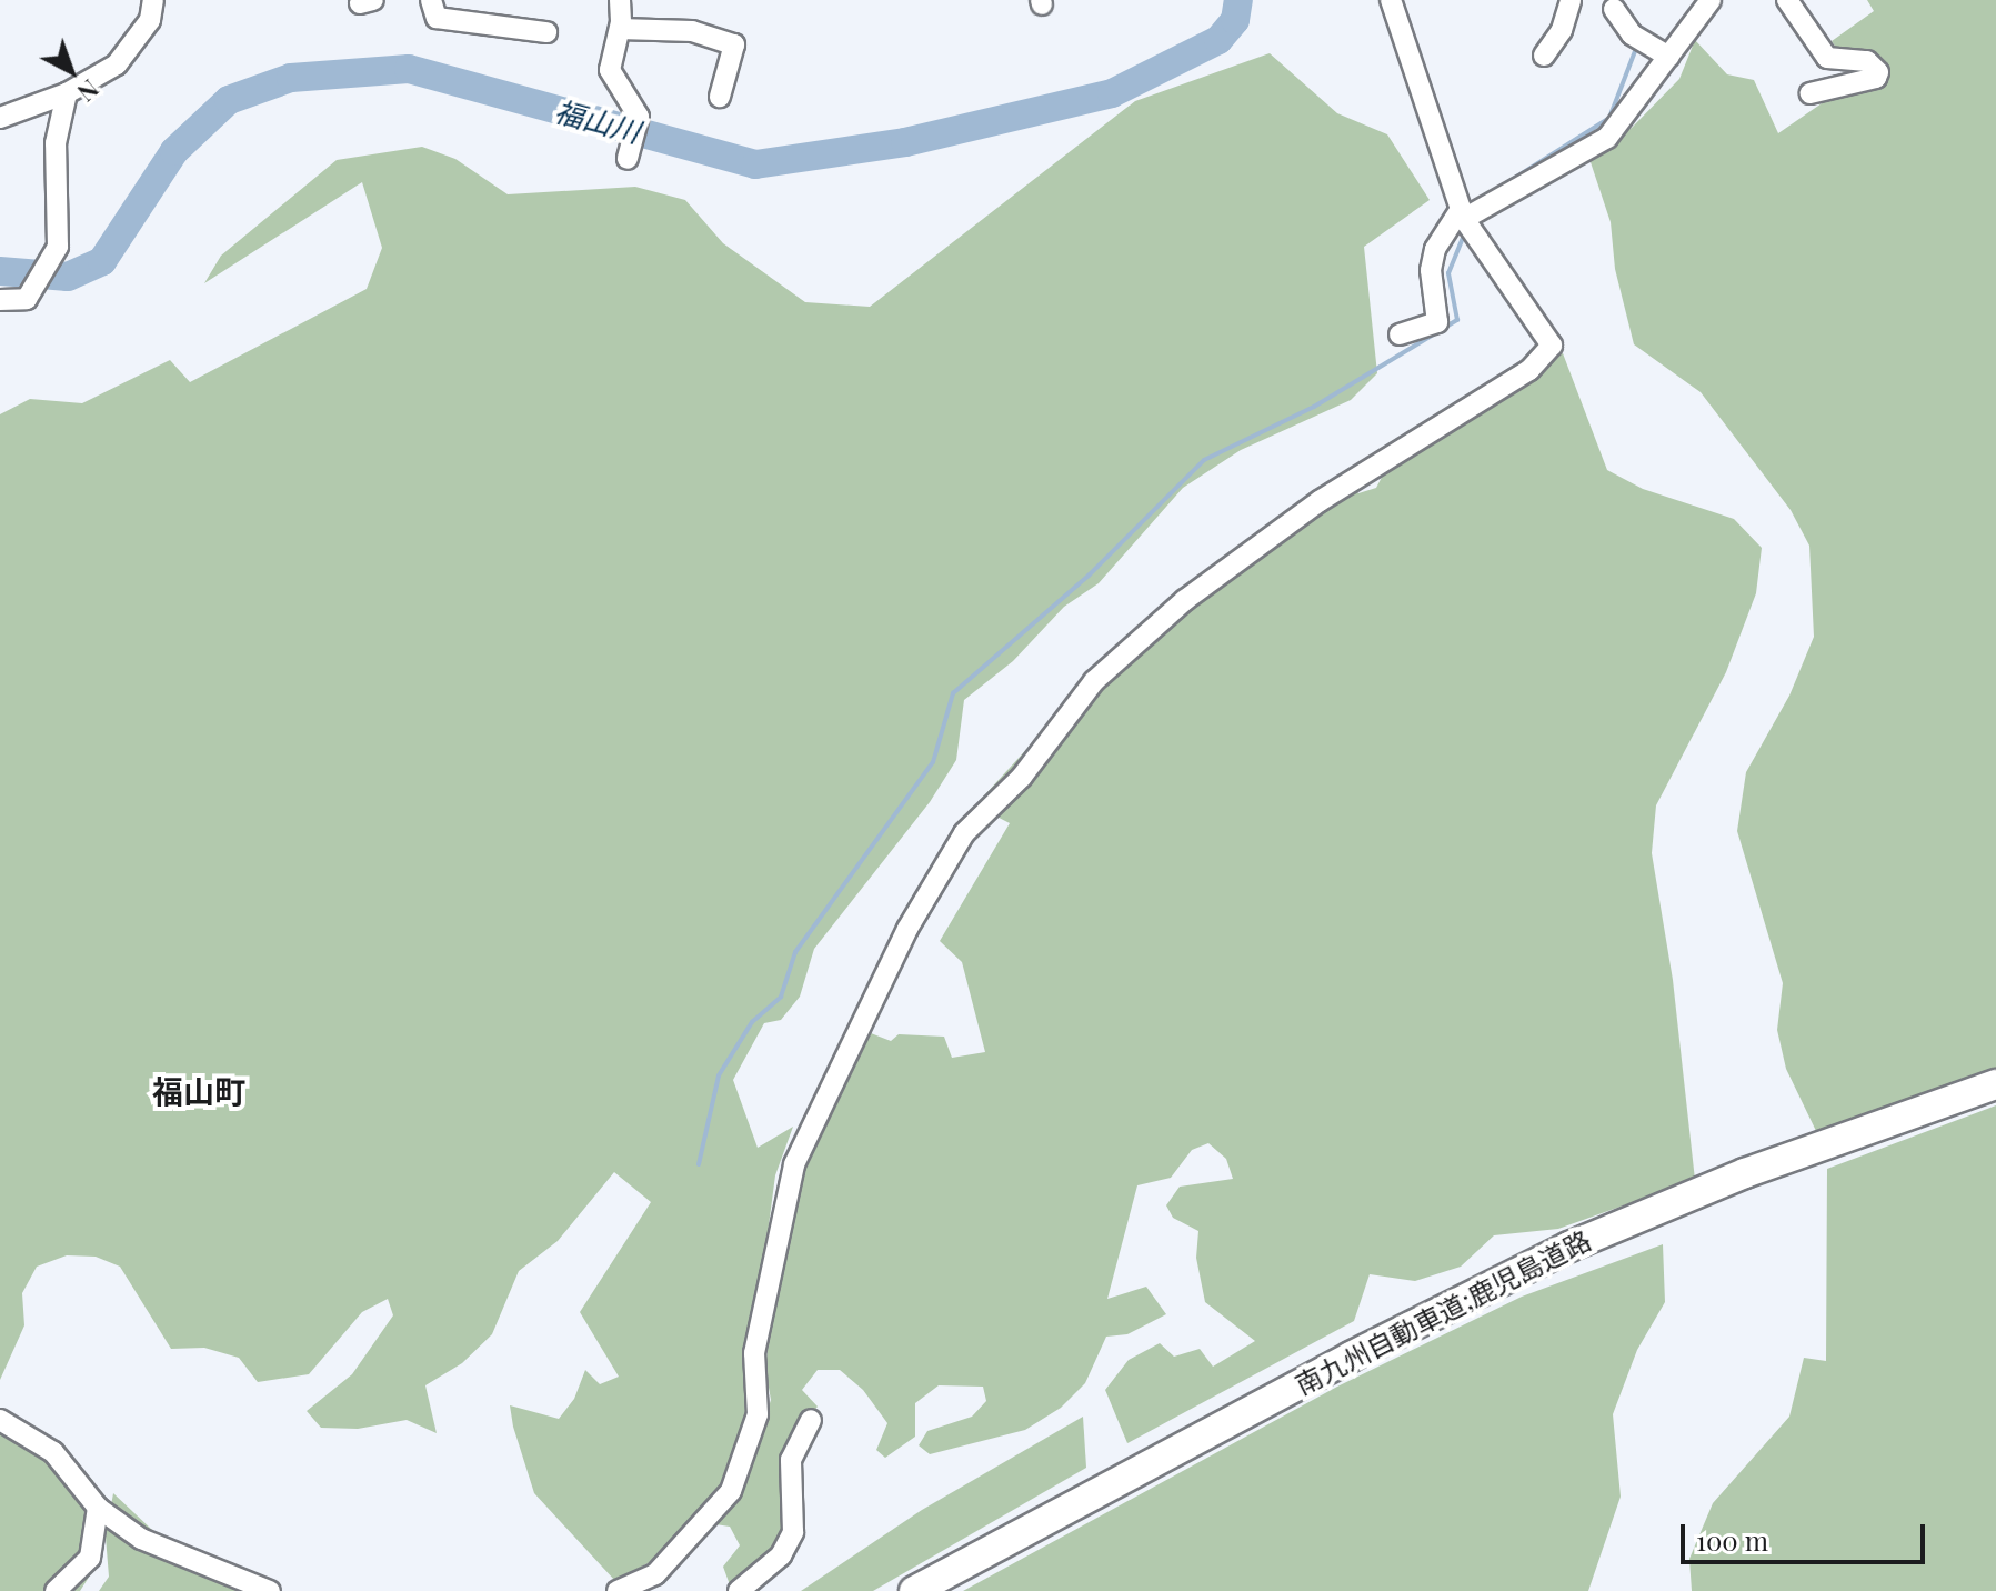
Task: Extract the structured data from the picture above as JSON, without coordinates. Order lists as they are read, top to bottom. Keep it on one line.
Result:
{"streets":{"highway":["南九州自動車道;鹿児島道路"]},"districts":["福山町"],"water":["福山川"],"scale_bar":"100 m","north":"bottom right"}
